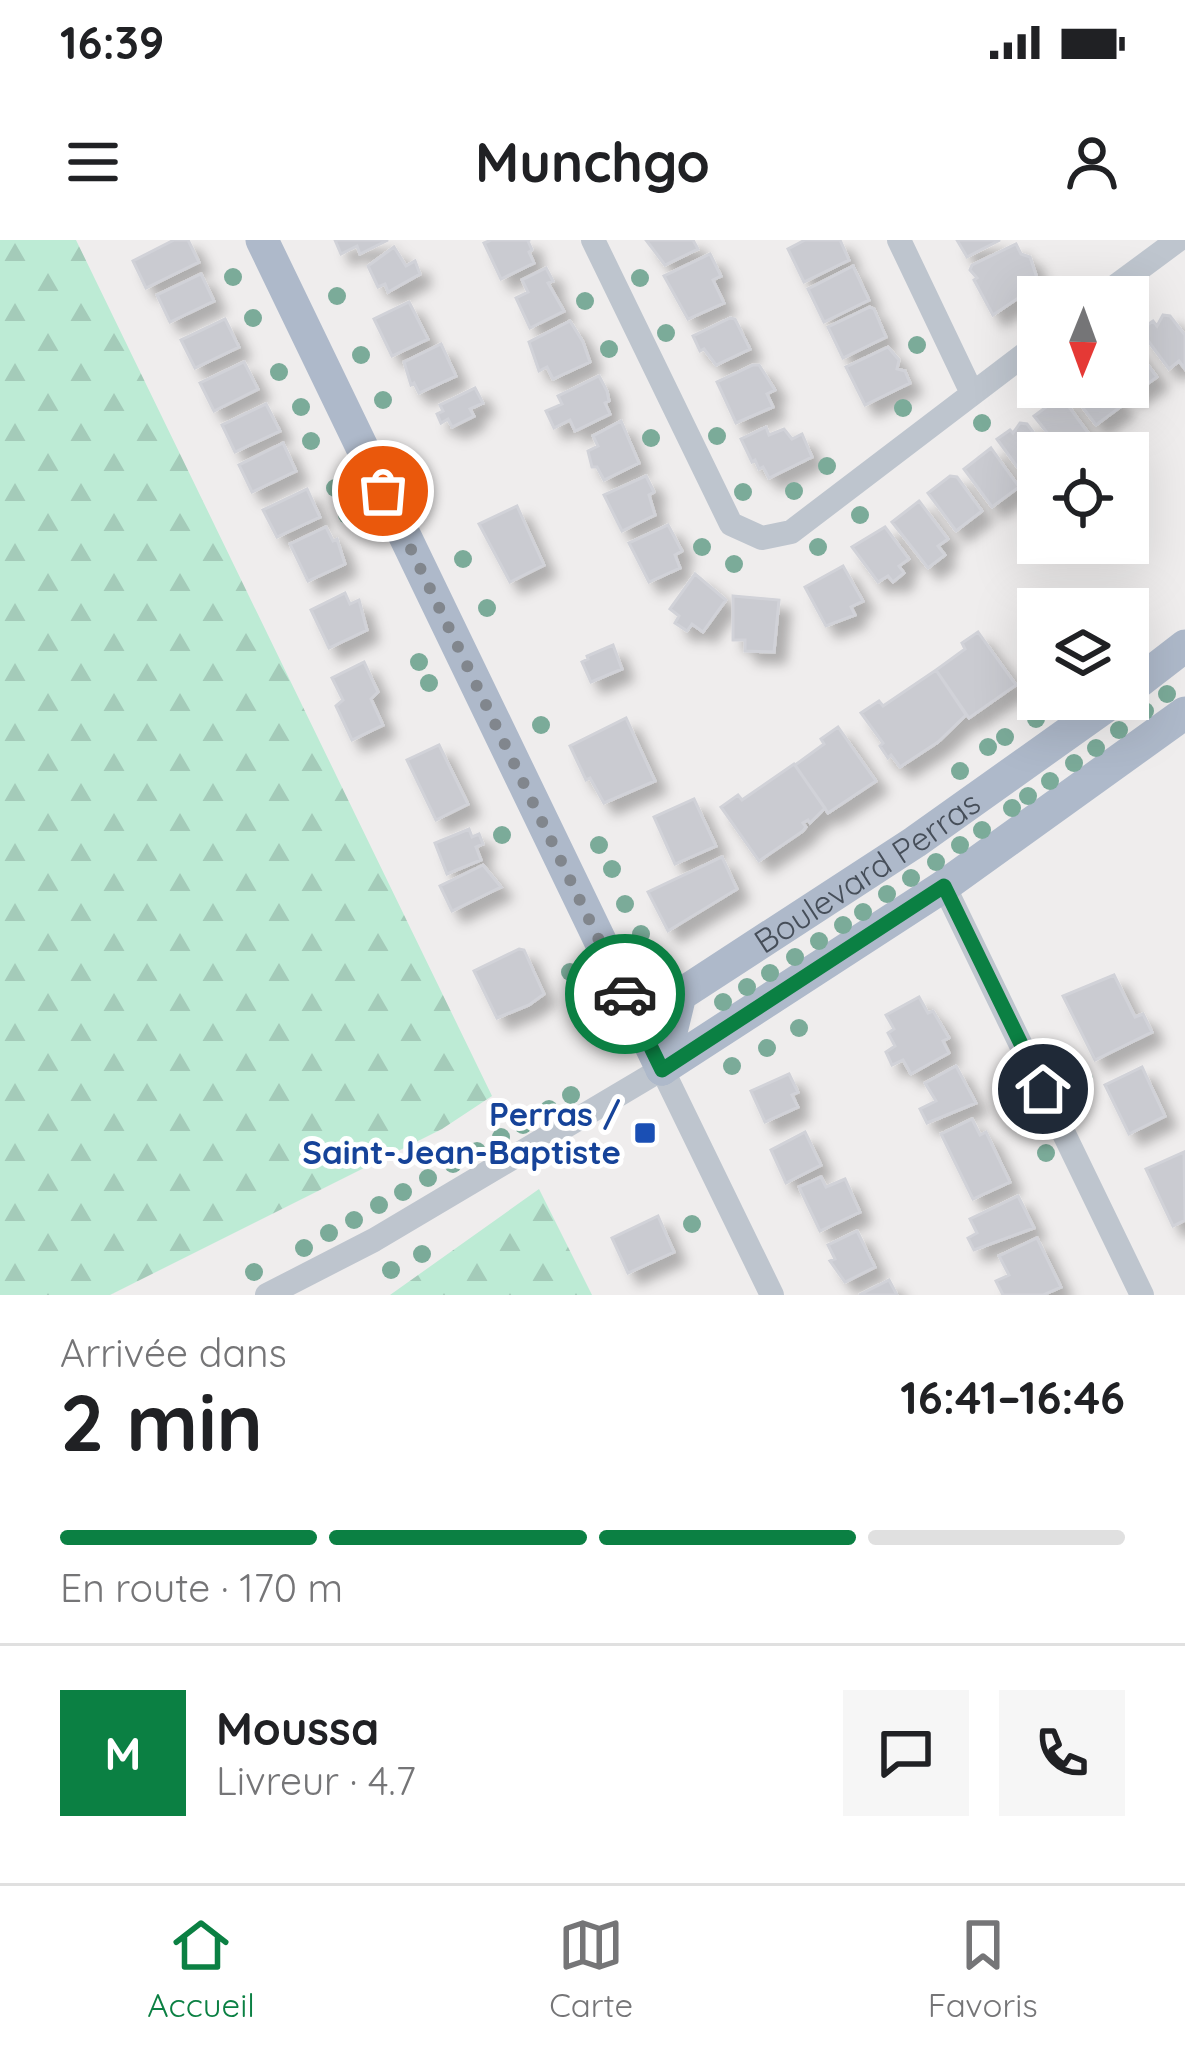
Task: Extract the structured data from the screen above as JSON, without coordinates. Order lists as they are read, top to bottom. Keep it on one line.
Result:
{"streets":{"main road":["Boulevard Perras"]},"places":{"transit":["Perras / Saint-Jean-Baptiste"]},"north":"bottom","page":{"status":"16:39","header":"Munchgo","heading":["2 min","Arrivée dans","16:41–16:46"],"panel":["Moussa","Livreur · 4.7"],"bar":"En route · 170 m","round":"M","tabs":["Accueil","Carte","Favoris"]}}
